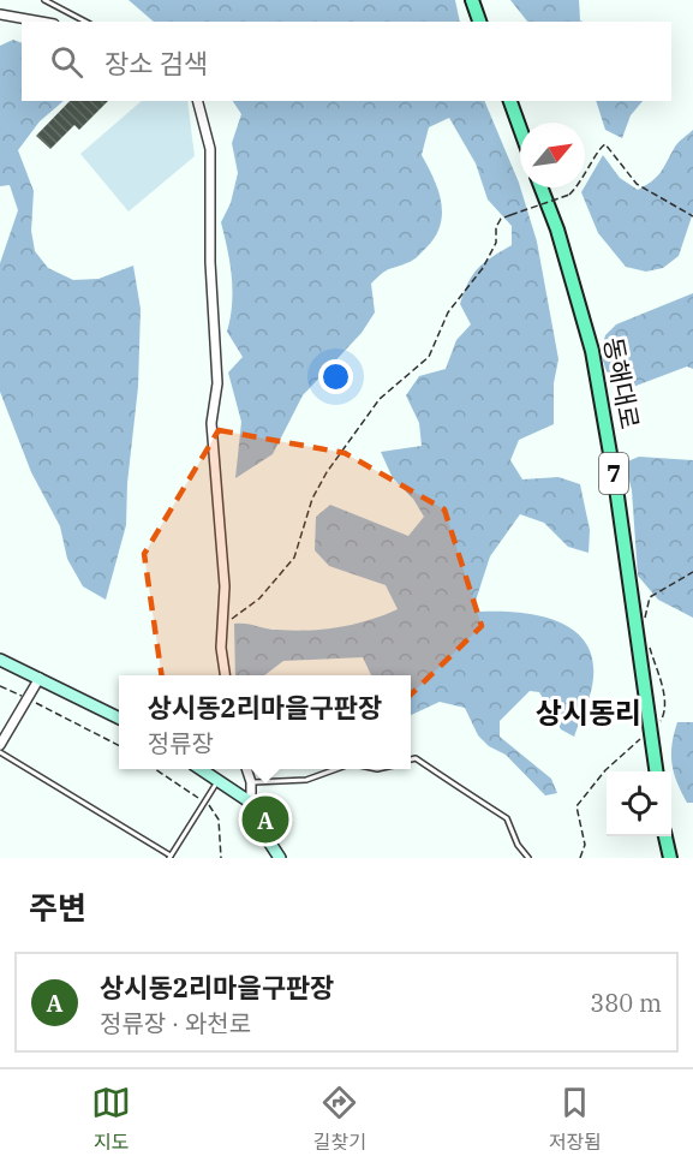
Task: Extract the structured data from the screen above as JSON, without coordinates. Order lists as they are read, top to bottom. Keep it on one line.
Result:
{"streets":{"main road":["동해대로","7"]},"districts":["상시동리"],"north":"top right","page":{"search":"장소 검색","popup":["상시동2리마을구판장","정류장"],"pins":"A","heading":"주변","list":[{"mark":"A","name":"상시동2리마을구판장","note":"정류장 · 와천로","value":"380 m"}],"nav":["지도","길찾기","저장됨"]}}
